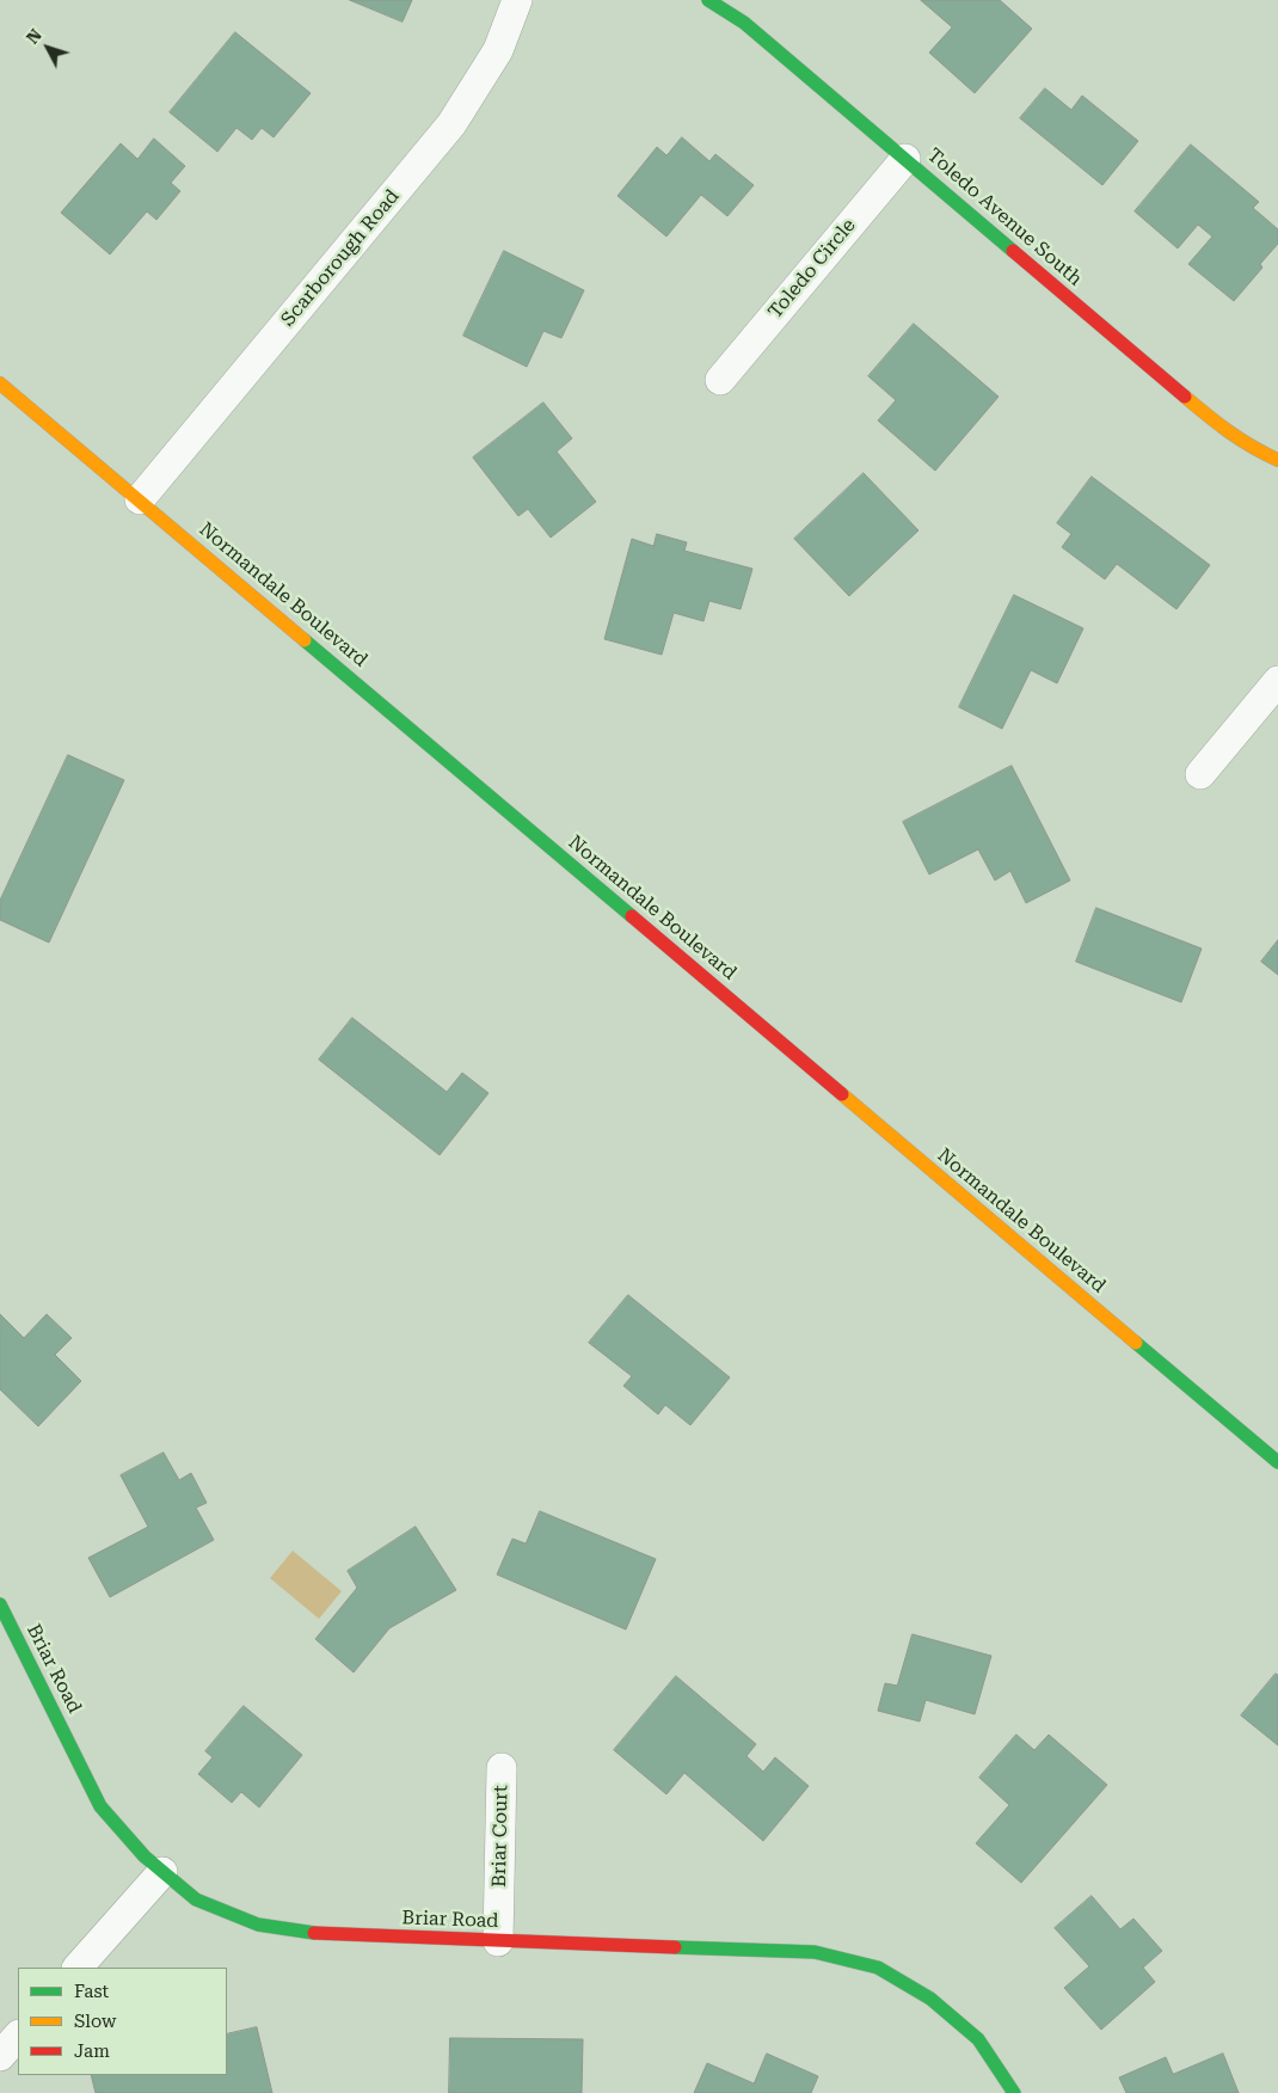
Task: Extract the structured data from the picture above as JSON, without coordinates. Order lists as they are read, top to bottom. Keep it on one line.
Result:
{"streets":{"street":["Toledo Avenue South","Scarborough Road","Toledo Circle","Normandale Boulevard","Briar Road","Briar Court"]},"crossings":[["Toledo Avenue South","Toledo Circle"],["Scarborough Road","Normandale Boulevard"],["Briar Road","Briar Court"]],"legend":["Fast","Slow","Jam"],"north":"top left"}
